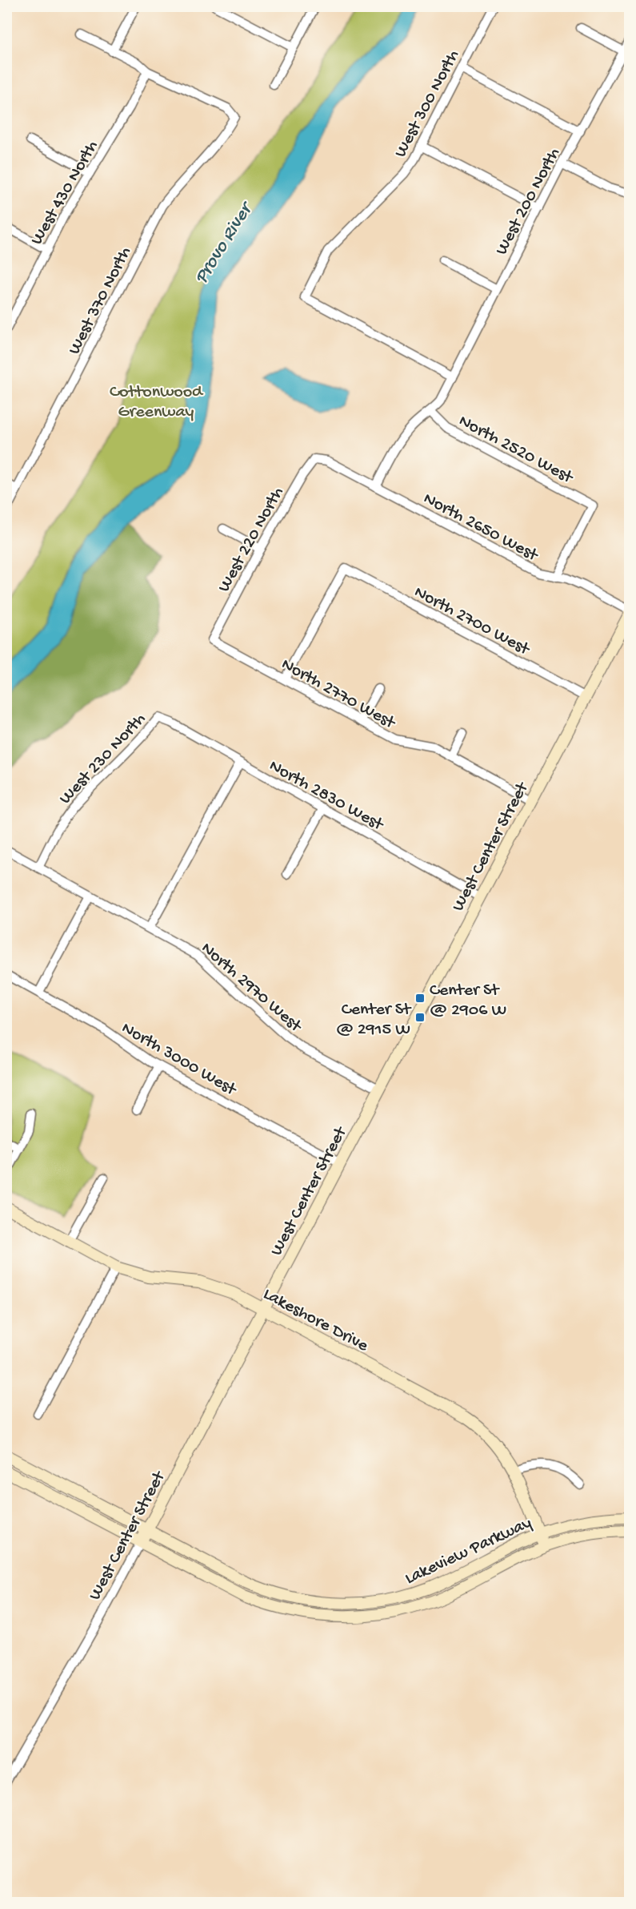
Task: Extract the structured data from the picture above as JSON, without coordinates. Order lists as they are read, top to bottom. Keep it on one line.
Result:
{"streets":{"main road":["West Center Street","Lakeshore Drive","Lakeview Parkway"],"street":["West 300 North","West 430 North","West 200 North","West 370 North","North 2520 West","North 2650 West","West 220 North","North 2700 West","North 2770 West","West 230 North","North 2830 West","North 2970 West","North 3000 West"]},"crossings":[["West 300 North","West 200 North"],["West 430 North","West 370 North"],["West 200 North","North 2520 West"],["West 200 North","North 2650 West"],["North 2520 West","North 2650 West"],["North 2650 West","West 220 North"],["North 2650 West","West Center Street"],["West 220 North","North 2770 West"],["North 2700 West","North 2770 West"],["North 2700 West","West Center Street"],["North 2770 West","West Center Street"],["West 230 North","North 2830 West"],["West 230 North","North 2970 West"],["North 2830 West","West Center Street"],["West Center Street","North 2970 West"],["West Center Street","North 3000 West"],["West Center Street","Lakeshore Drive"],["West Center Street","Lakeview Parkway"],["Lakeshore Drive","Lakeview Parkway"]],"water":["Provo River"],"parks":["Cottonwood Greenway"],"places":{"transit":["Center St @ 2906 W","Center St @ 2915 W"]}}
